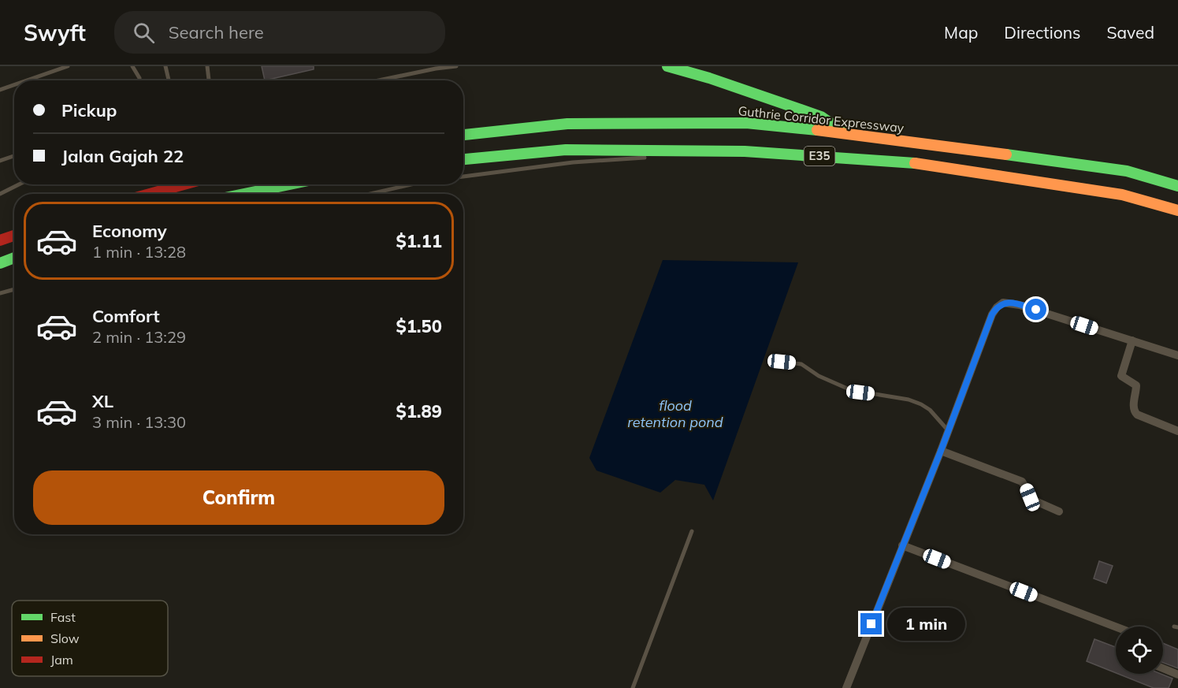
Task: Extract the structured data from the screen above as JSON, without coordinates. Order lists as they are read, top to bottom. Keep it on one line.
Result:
{"streets":{"highway":["Guthrie Corridor Expressway","E35"]},"water":["flood retention pond"],"legend":["Fast","Slow","Jam"],"page":{"header":"Swyft","search":"Search here","nav":["Map","Directions","Saved"],"banner":["Pickup","Jalan Gajah 22"],"list":[{"name":"Economy","note":"1 min · 13:28","value":"$1.11"},{"name":"Comfort","note":"2 min · 13:29","value":"$1.50"},{"name":"XL","note":"3 min · 13:30","value":"$1.89"}],"buttons":"Confirm","bubble":"1 min"}}
